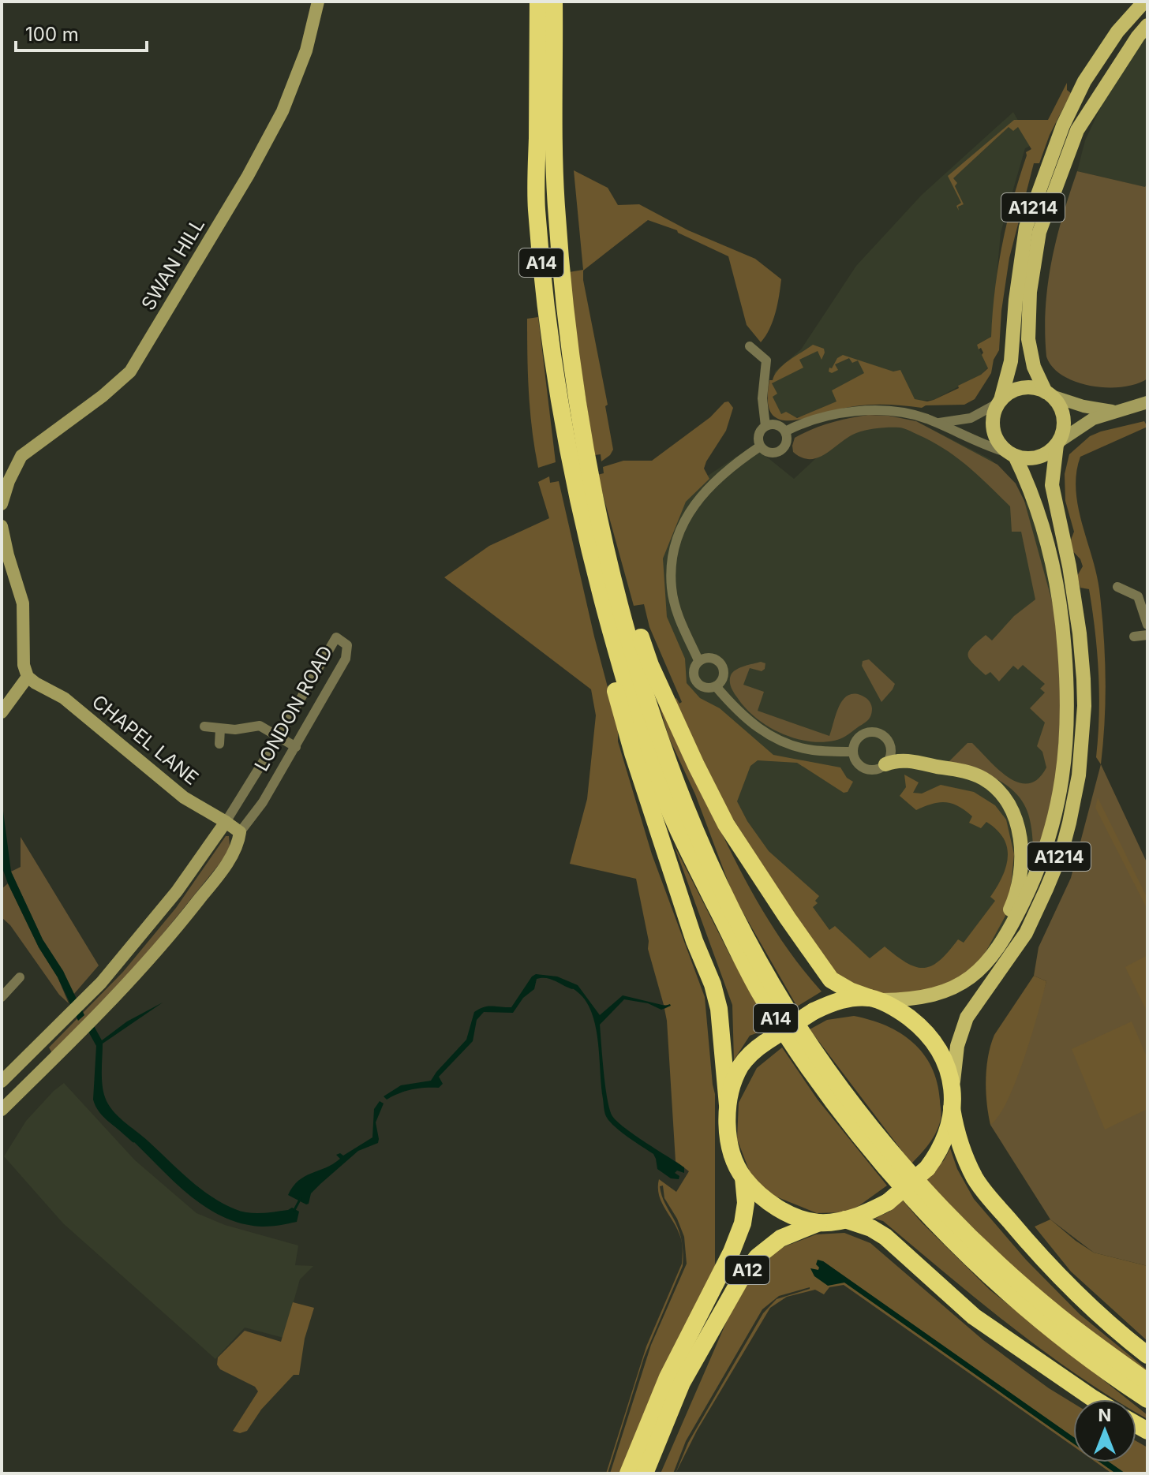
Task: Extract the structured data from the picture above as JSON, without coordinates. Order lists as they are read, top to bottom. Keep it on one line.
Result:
{"streets":{"highway":["A14","A12"],"main road":["A1214"],"street":["SWAN HILL","LONDON ROAD","CHAPEL LANE"]},"crossings":[["A1214","A14"],["A1214","A12"],["A14","A12"],["LONDON ROAD","CHAPEL LANE"]],"scale_bar":"100 m","north":"top"}
